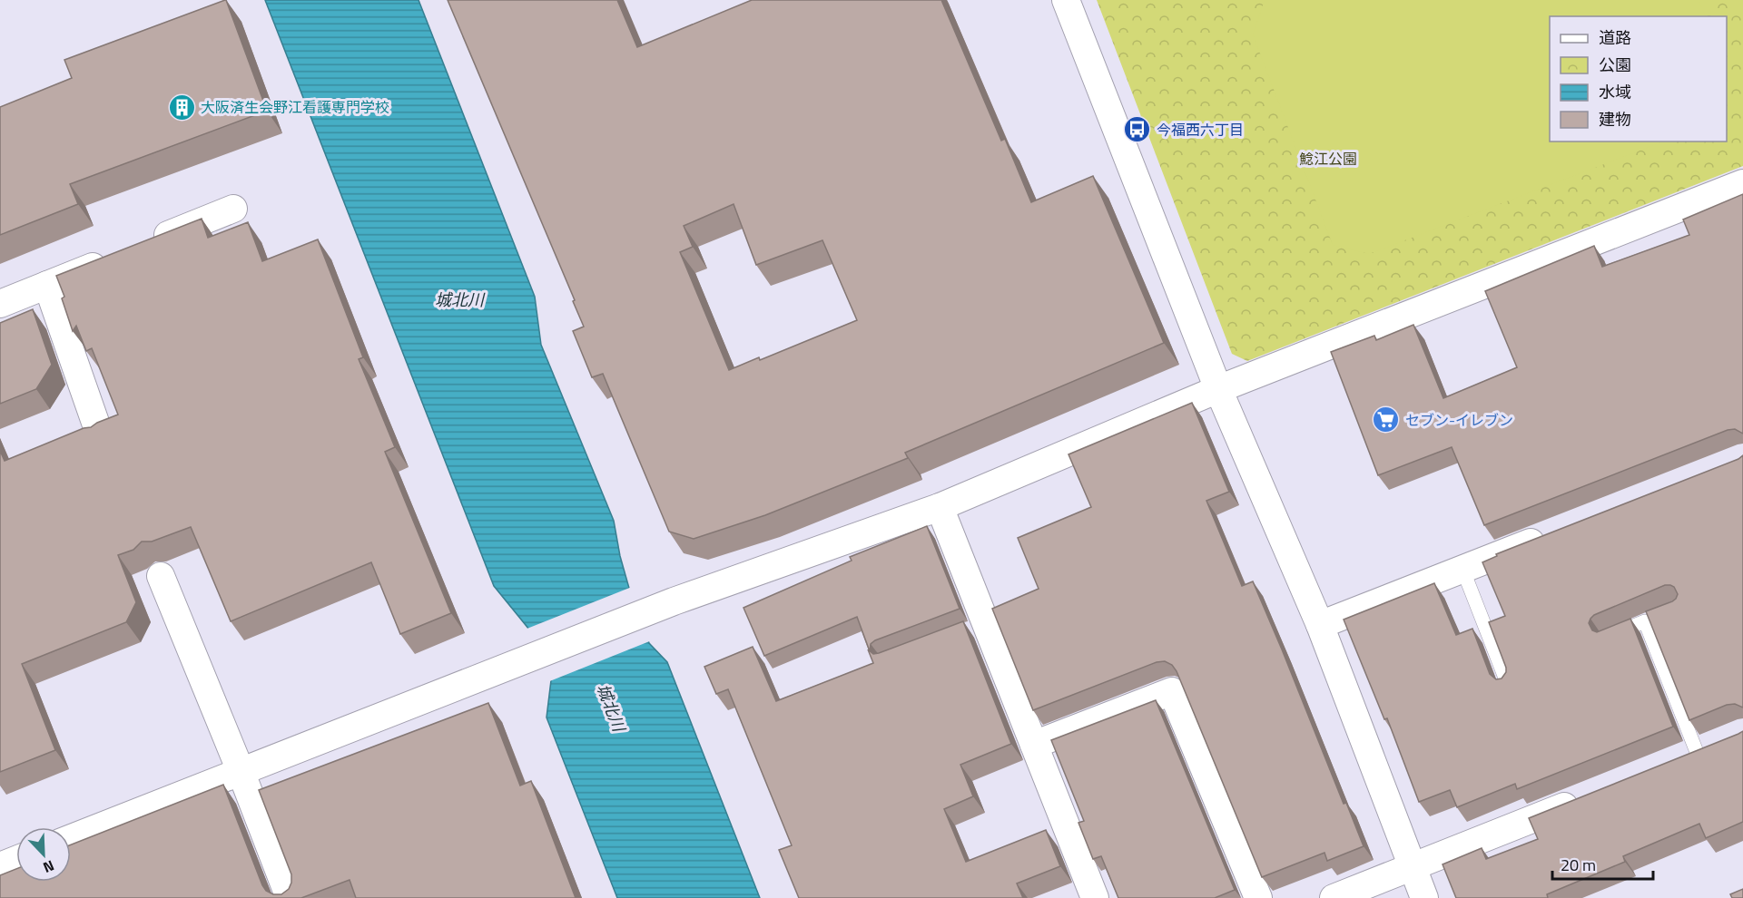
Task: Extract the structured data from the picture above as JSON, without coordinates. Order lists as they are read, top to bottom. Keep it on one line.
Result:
{"water":["城北川"],"parks":["鯰江公園"],"places":{"building":["大阪済生会野江看護専門学校"],"bus stop":["今福西六丁目"],"supermarket":["セブン-イレブン"]},"legend":["道路","公園","水域","建物"],"scale_bar":"20 m","north":"bottom right"}
